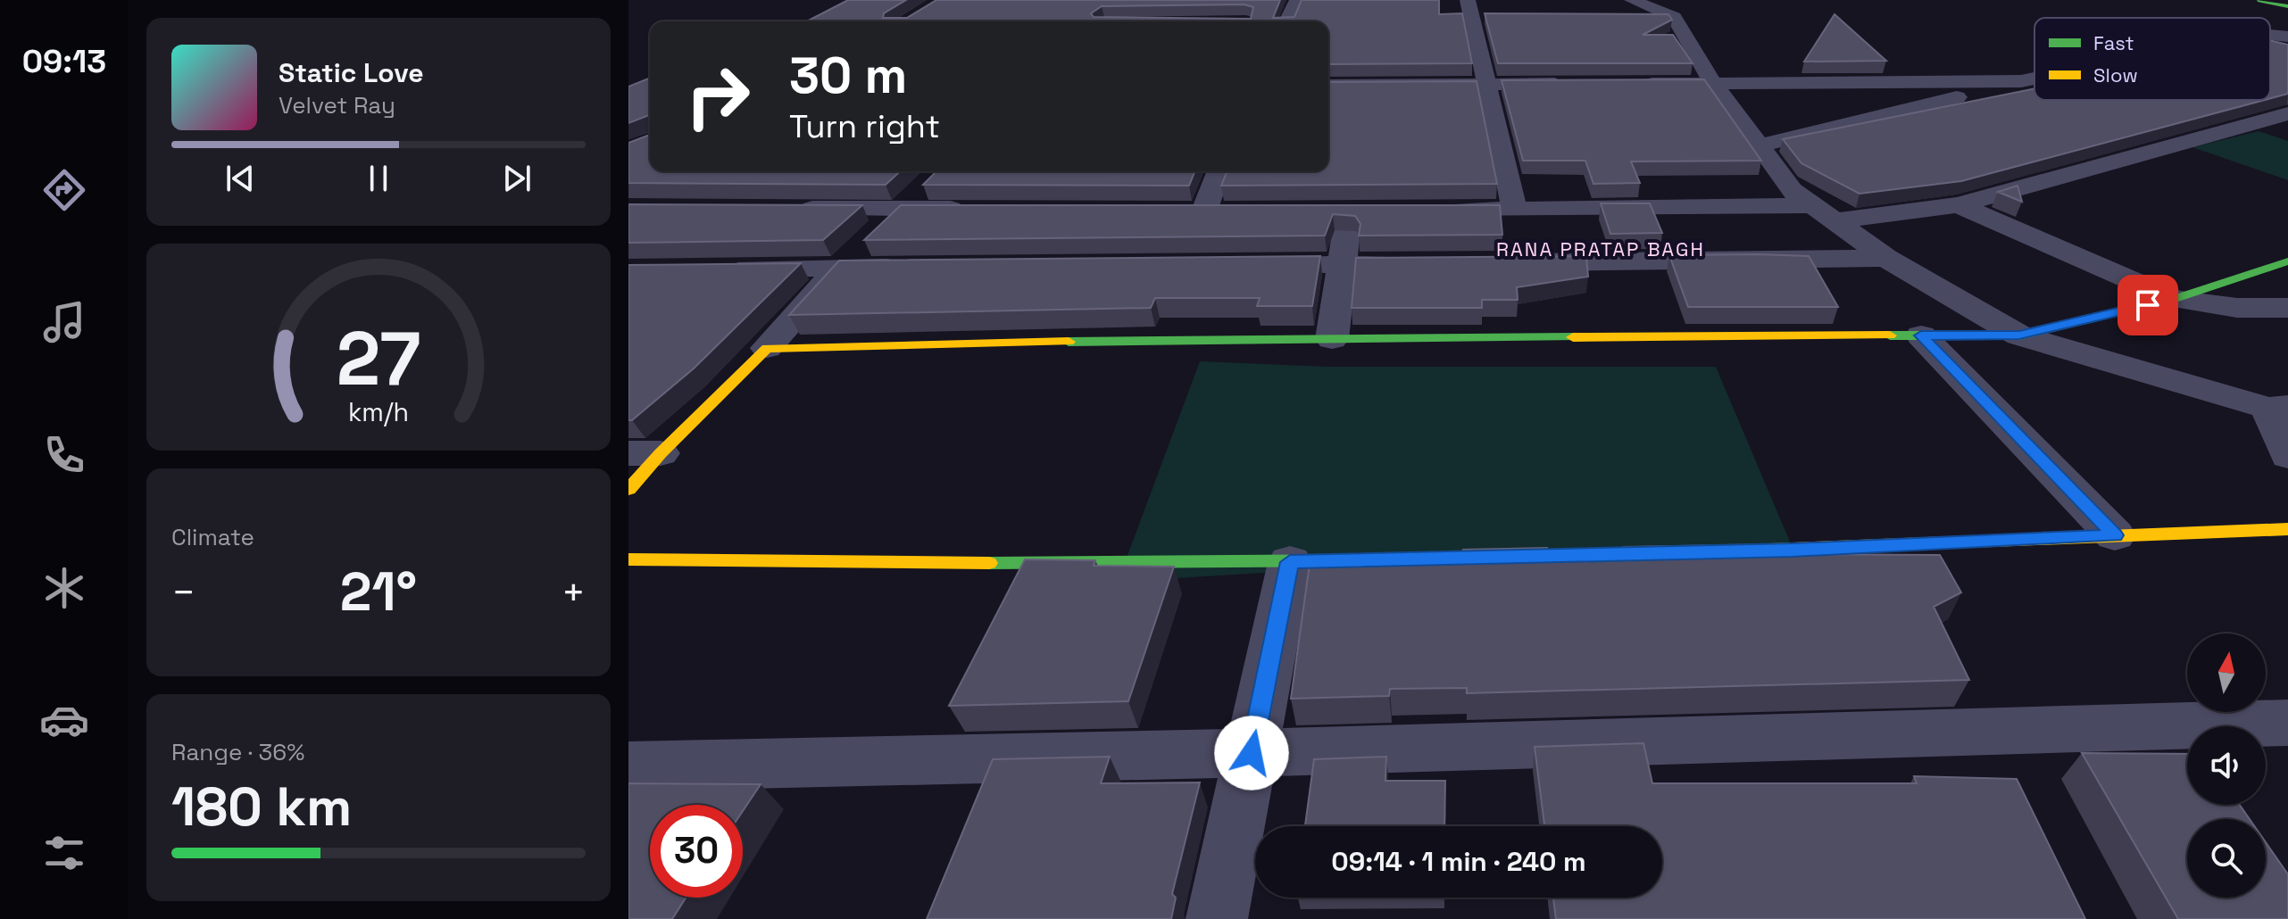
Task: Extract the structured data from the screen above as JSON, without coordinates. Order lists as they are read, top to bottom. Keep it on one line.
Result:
{"districts":["RANA PRATAP BAGH"],"legend":["Fast","Slow"],"north":"top","page":{"tabs":"09:13","turn":["30 m","Turn right"],"song":["Static Love","Velvet Ray"],"tile":["Climate",["Range · 36%","180 km"]],"heat":["−","21°","+"],"limit":"30","trip":"09:14 · 1 min · 240 m","gauge":["27","km/h"]}}
